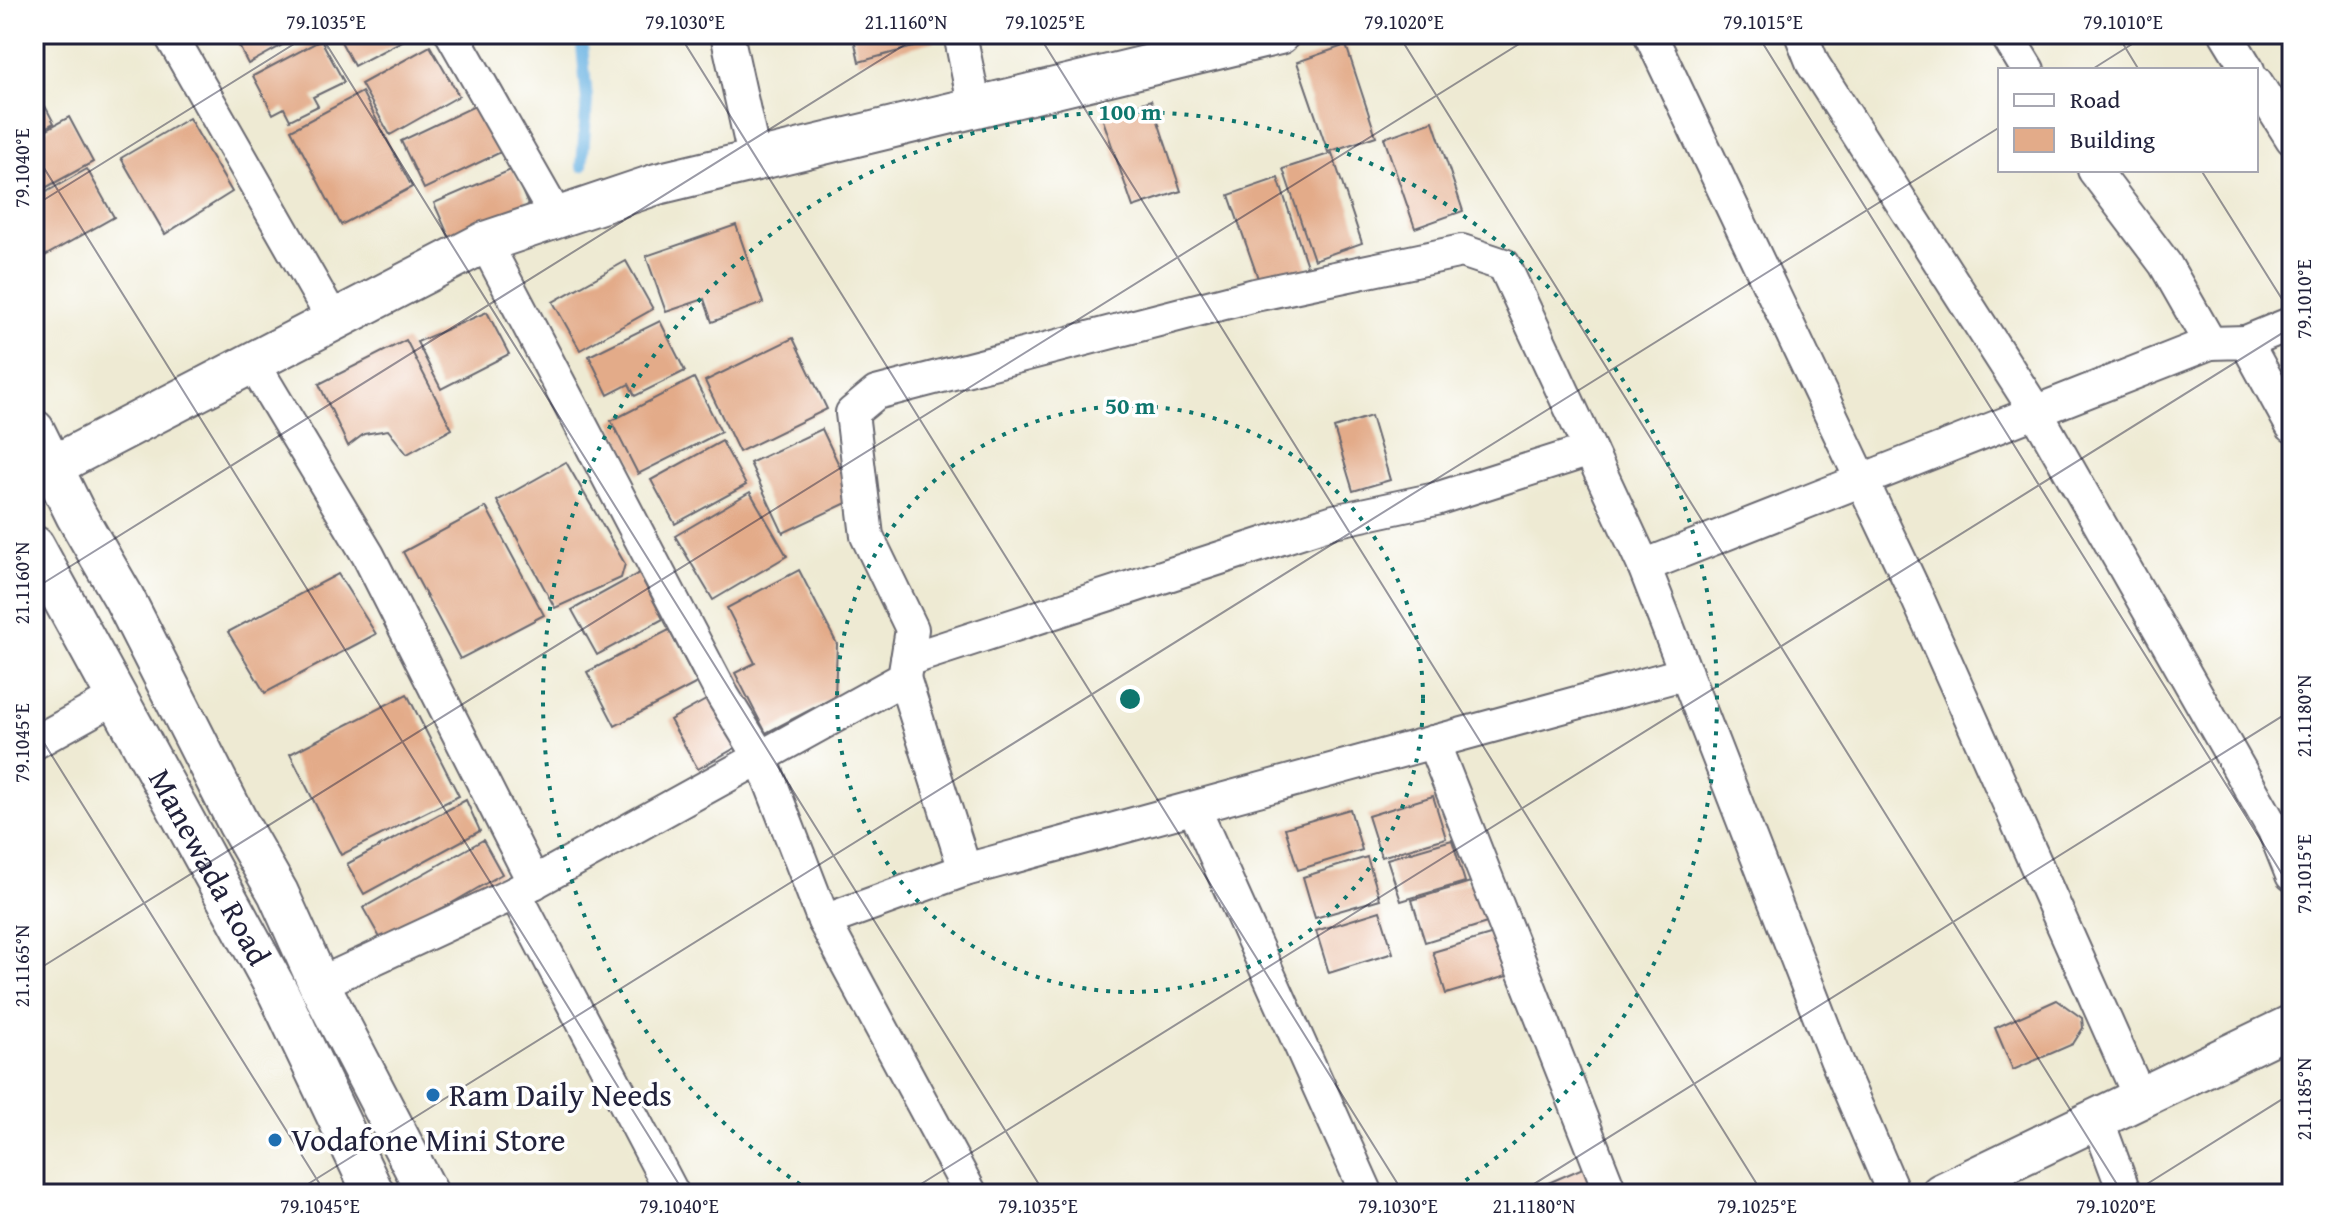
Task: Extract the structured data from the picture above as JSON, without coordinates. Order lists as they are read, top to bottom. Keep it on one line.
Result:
{"streets":{"street":["Manewada Road"]},"places":["Ram Daily Needs","Vodafone Mini Store"],"legend":["Road","Building"],"coordinates":["79.1035°E","79.1030°E","21.1160°N","79.1025°E","79.1020°E","79.1015°E","79.1010°E","79.1040°E","21.1180°N","79.1045°E","21.1165°N","21.1185°N"],"rings":["100 m","50 m"]}
